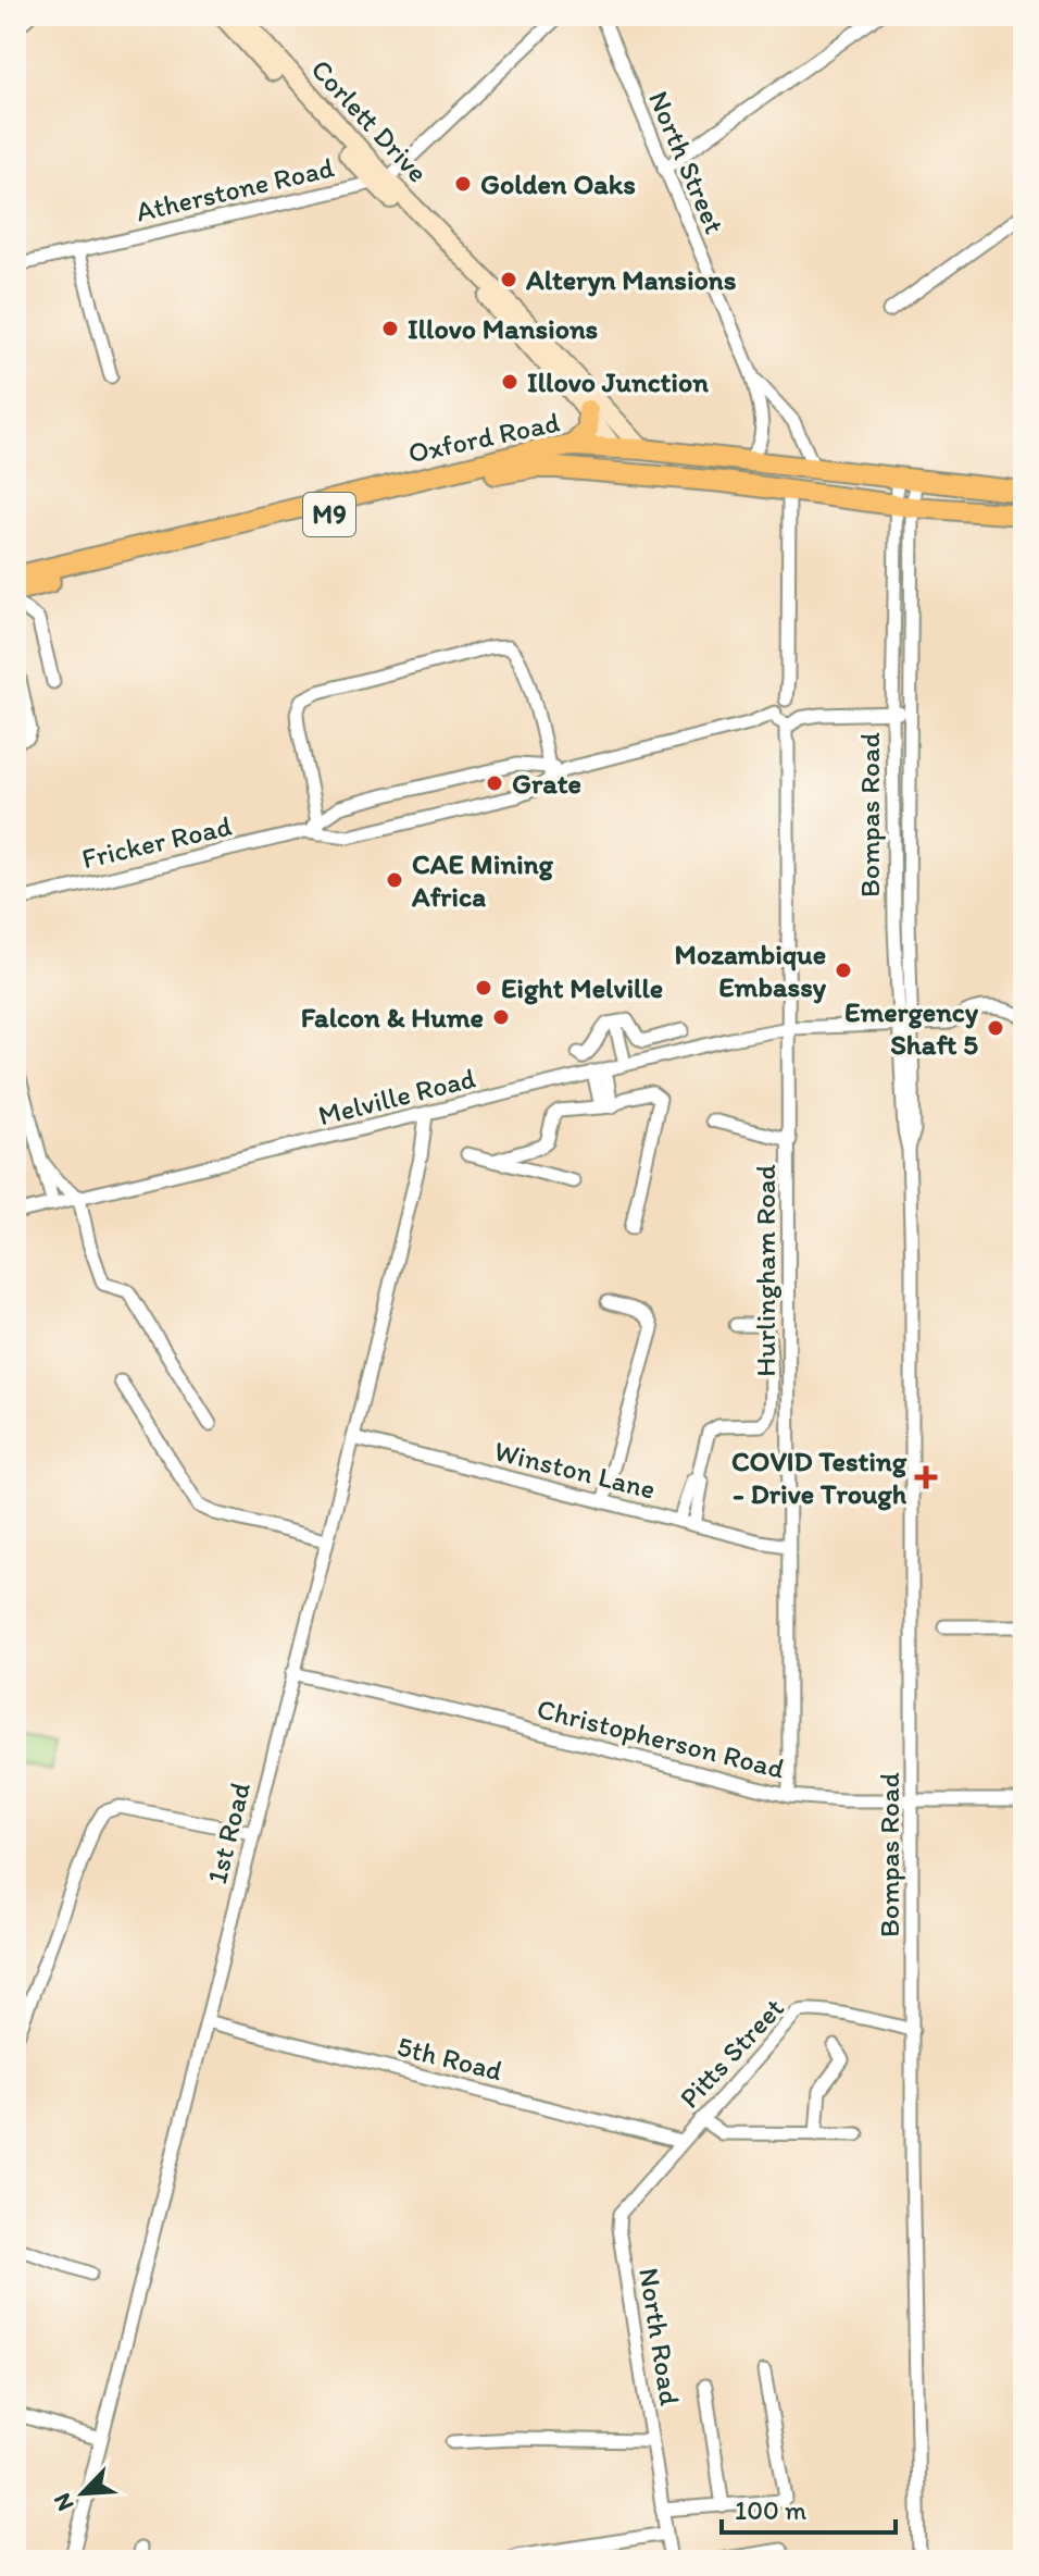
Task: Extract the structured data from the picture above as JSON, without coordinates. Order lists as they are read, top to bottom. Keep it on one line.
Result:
{"streets":{"main road":["Corlett Drive","Oxford Road","M9"],"street":["North Street","Atherstone Road","Bompas Road","Fricker Road","Melville Road","Hurlingham Road","Winston Lane","Christopherson Road","1st Road","Pitts Street","5th Road","North Road"]},"crossings":[["Corlett Drive","Atherstone Road"],["Corlett Drive","Oxford Road"],["North Street","Oxford Road"],["Oxford Road","Bompas Road"],["Oxford Road","Hurlingham Road"],["Bompas Road","Fricker Road"],["Bompas Road","Melville Road"],["Bompas Road","Christopherson Road"],["Bompas Road","Pitts Street"],["Fricker Road","Hurlingham Road"],["Melville Road","Hurlingham Road"],["Melville Road","1st Road"],["Hurlingham Road","Winston Lane"],["Hurlingham Road","Christopherson Road"],["Winston Lane","1st Road"],["Christopherson Road","1st Road"],["1st Road","5th Road"],["Pitts Street","5th Road"],["Pitts Street","North Road"],["5th Road","North Road"]],"places":{"other":["Golden Oaks","Alteryn Mansions","Illovo Mansions","Illovo Junction","Grate","CAE Mining Africa","Mozambique Embassy","Eight Melville","Falcon & Hume","Emergency Shaft 5"],"health":["COVID Testing - Drive Trough"]},"scale_bar":"100 m","north":"bottom left"}
